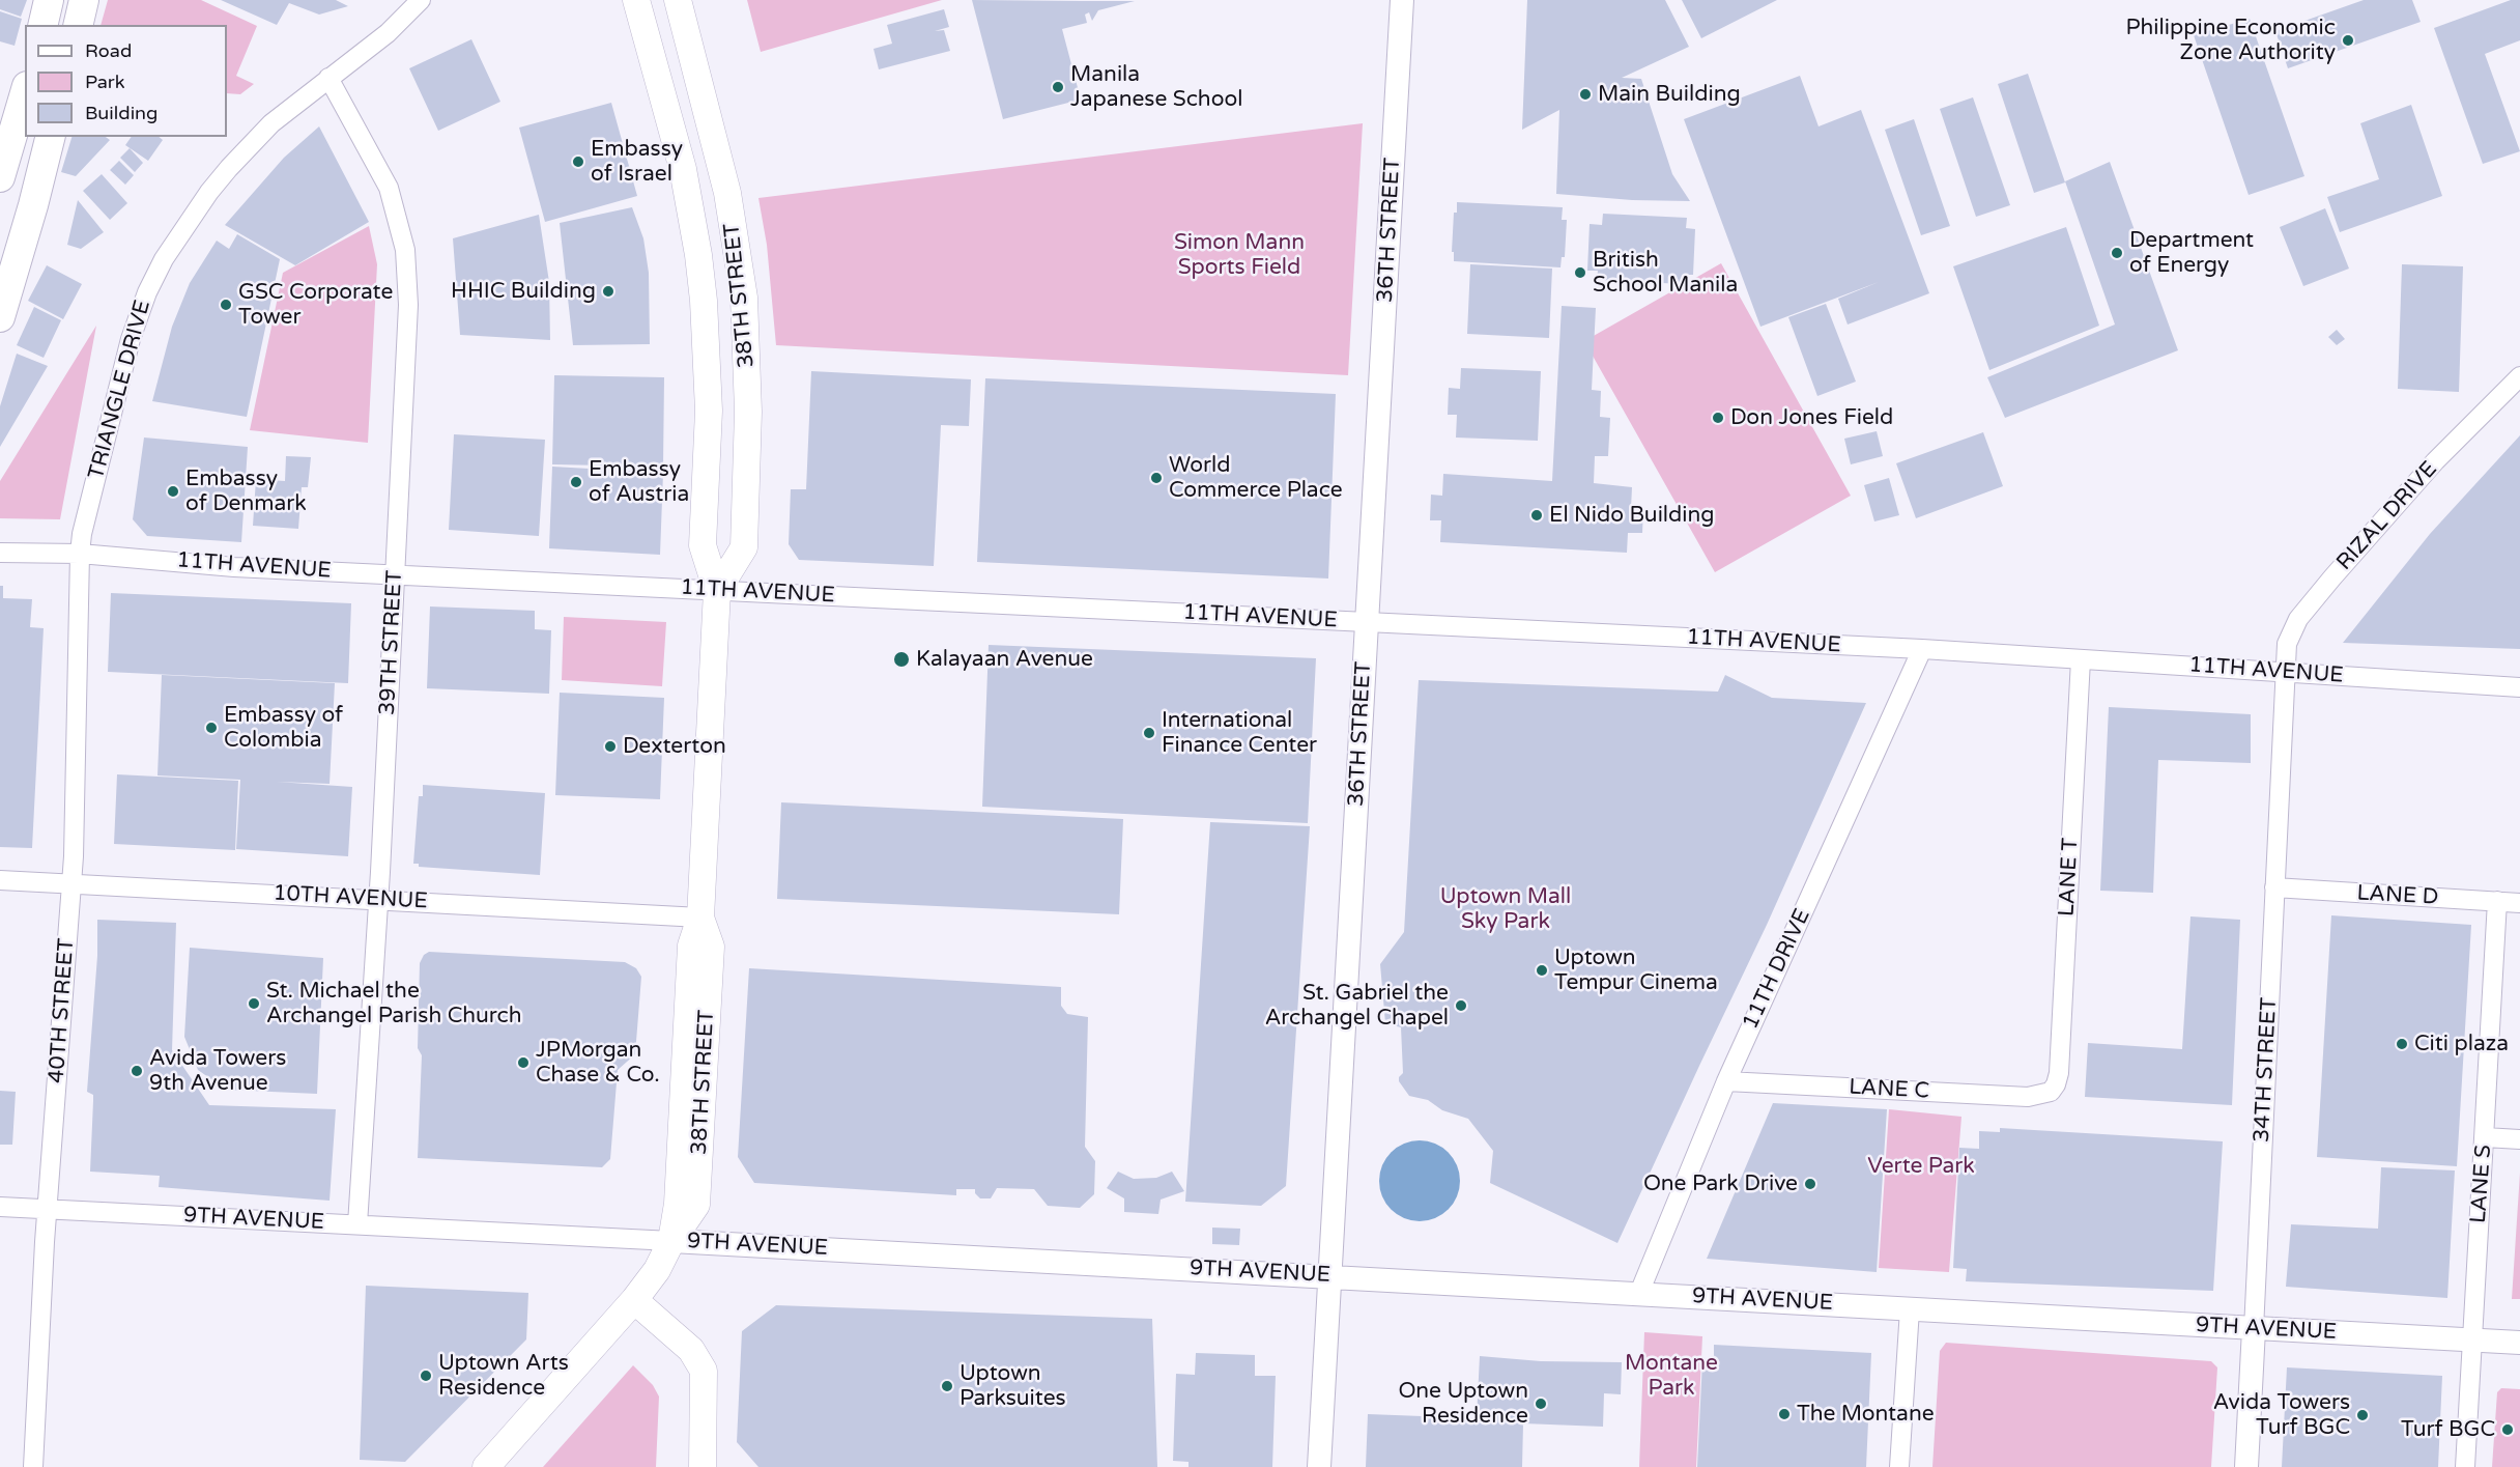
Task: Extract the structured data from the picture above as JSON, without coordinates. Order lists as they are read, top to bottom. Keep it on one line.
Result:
{"streets":{"main road":["38TH STREET"],"street":["36TH STREET","TRIANGLE DRIVE","RIZAL DRIVE","11TH AVENUE","39TH STREET","LANE T","LANE D","10TH AVENUE","11TH DRIVE","40TH STREET","34TH STREET","LANE C","LANE S","9TH AVENUE"]},"crossings":[["36TH STREET","11TH AVENUE"],["36TH STREET","9TH AVENUE"],["38TH STREET","11TH AVENUE"],["38TH STREET","10TH AVENUE"],["38TH STREET","9TH AVENUE"],["TRIANGLE DRIVE","11TH AVENUE"],["TRIANGLE DRIVE","39TH STREET"],["TRIANGLE DRIVE","40TH STREET"],["RIZAL DRIVE","11TH AVENUE"],["RIZAL DRIVE","34TH STREET"],["11TH AVENUE","39TH STREET"],["11TH AVENUE","LANE T"],["11TH AVENUE","11TH DRIVE"],["11TH AVENUE","40TH STREET"],["11TH AVENUE","34TH STREET"],["39TH STREET","10TH AVENUE"],["39TH STREET","9TH AVENUE"],["LANE T","LANE C"],["LANE D","34TH STREET"],["LANE D","LANE S"],["10TH AVENUE","40TH STREET"],["11TH DRIVE","LANE C"],["11TH DRIVE","9TH AVENUE"],["40TH STREET","9TH AVENUE"],["34TH STREET","9TH AVENUE"],["LANE S","9TH AVENUE"]],"parks":["Simon Mann Sports Field","Uptown Mall Sky Park","Verte Park","Montane Park"],"places":["Philippine Economic Zone Authority","Manila Japanese School","Main Building","Embassy of Israel","Department of Energy","British School Manila","HHIC Building","GSC Corporate Tower","Don Jones Field","World Commerce Place","Embassy of Austria","Embassy of Denmark","El Nido Building","Kalayaan Avenue","Embassy of Colombia","International Finance Center","Dexterton","Uptown Tempur Cinema","St. Michael the Archangel Parish Church","St. Gabriel the Archangel Chapel","Citi plaza","JPMorgan Chase & Co.","Avida Towers 9th Avenue","One Park Drive","Uptown Arts Residence","Uptown Parksuites","One Uptown Residence","The Montane","Avida Towers Turf BGC","Turf BGC"],"legend":["Road","Park","Building"]}
